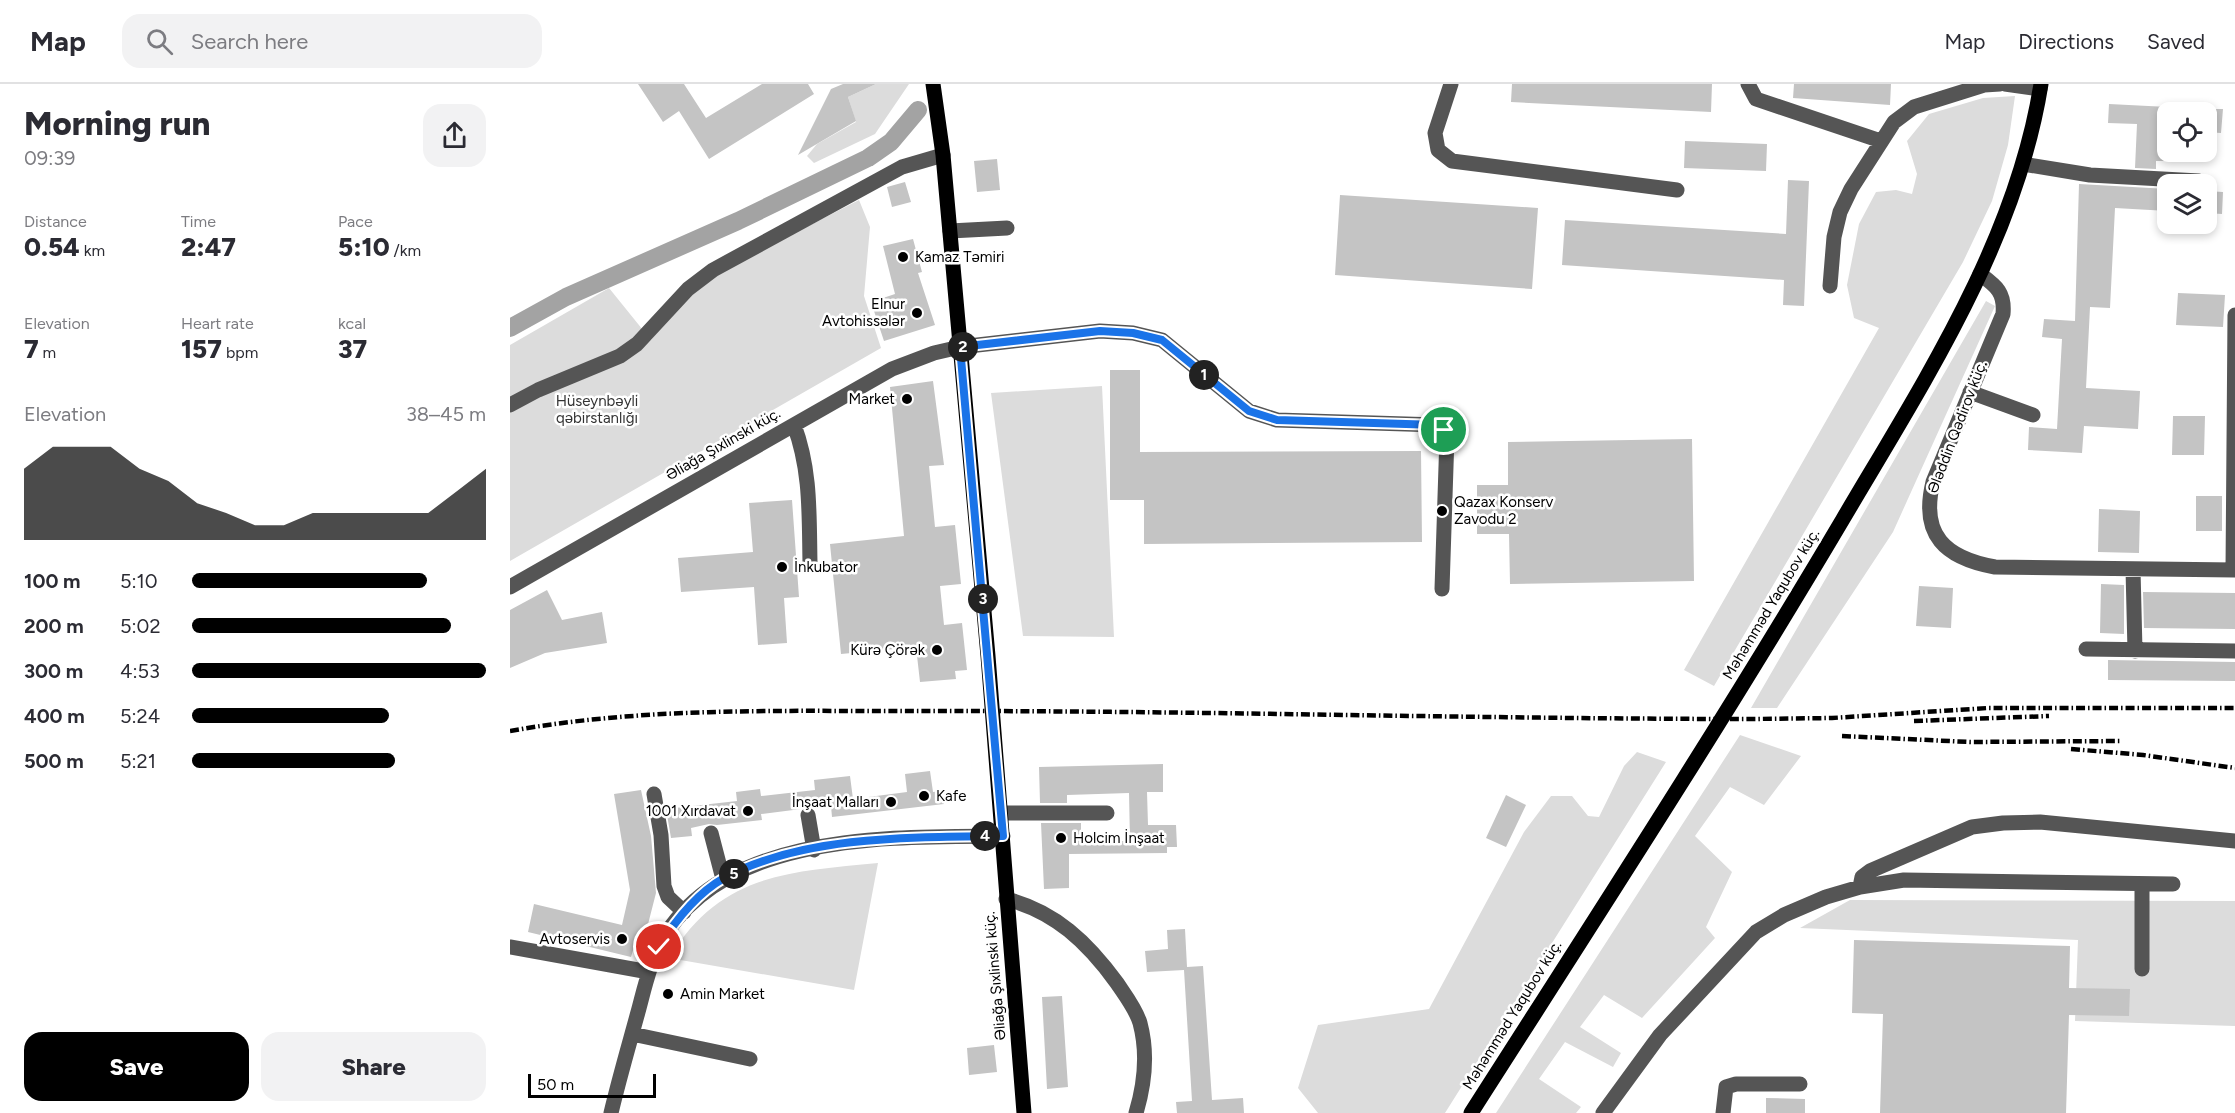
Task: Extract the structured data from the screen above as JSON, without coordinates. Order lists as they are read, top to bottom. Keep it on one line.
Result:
{"streets":{"main road":["Əliağa Şıxlinski küç.","Məhəmməd Yaqubov küç."],"street":["Ələddin Qədirov küç."]},"crossings":[["Ələddin Qədirov küç.","Məhəmməd Yaqubov küç."]],"parks":["Hüseynbəyli qəbirstanlığı"],"places":["Kamaz Təmiri","Elnur Avtohissələr","Market","Qazax Konserv Zavodu 2","İnkubator","Kürə Çörək","Kafe","İnşaat Malları","1001 Xırdavat","Holcim İnşaat","Avtoservis","Amin Market"],"scale_bar":"50 m","page":{"header":"Map","search":"Search here","nav":["Map","Directions","Saved"],"heading":["Morning run","09:39"],"stats":[["Distance","0.54 km"],["Time","2:47"],["Pace","5:10 /km"],["Elevation","7 m"],["Heart rate","157 bpm"],["kcal","37"]],"pins":["2","1","3","4","5"],"chart":["Elevation","38–45 m"],"list":[{"name":"100 m","note":"5:10"},{"name":"200 m","note":"5:02"},{"name":"300 m","note":"4:53"},{"name":"400 m","note":"5:24"},{"name":"500 m","note":"5:21"}],"buttons":["Save","Share"],"scale":"50 m"}}
